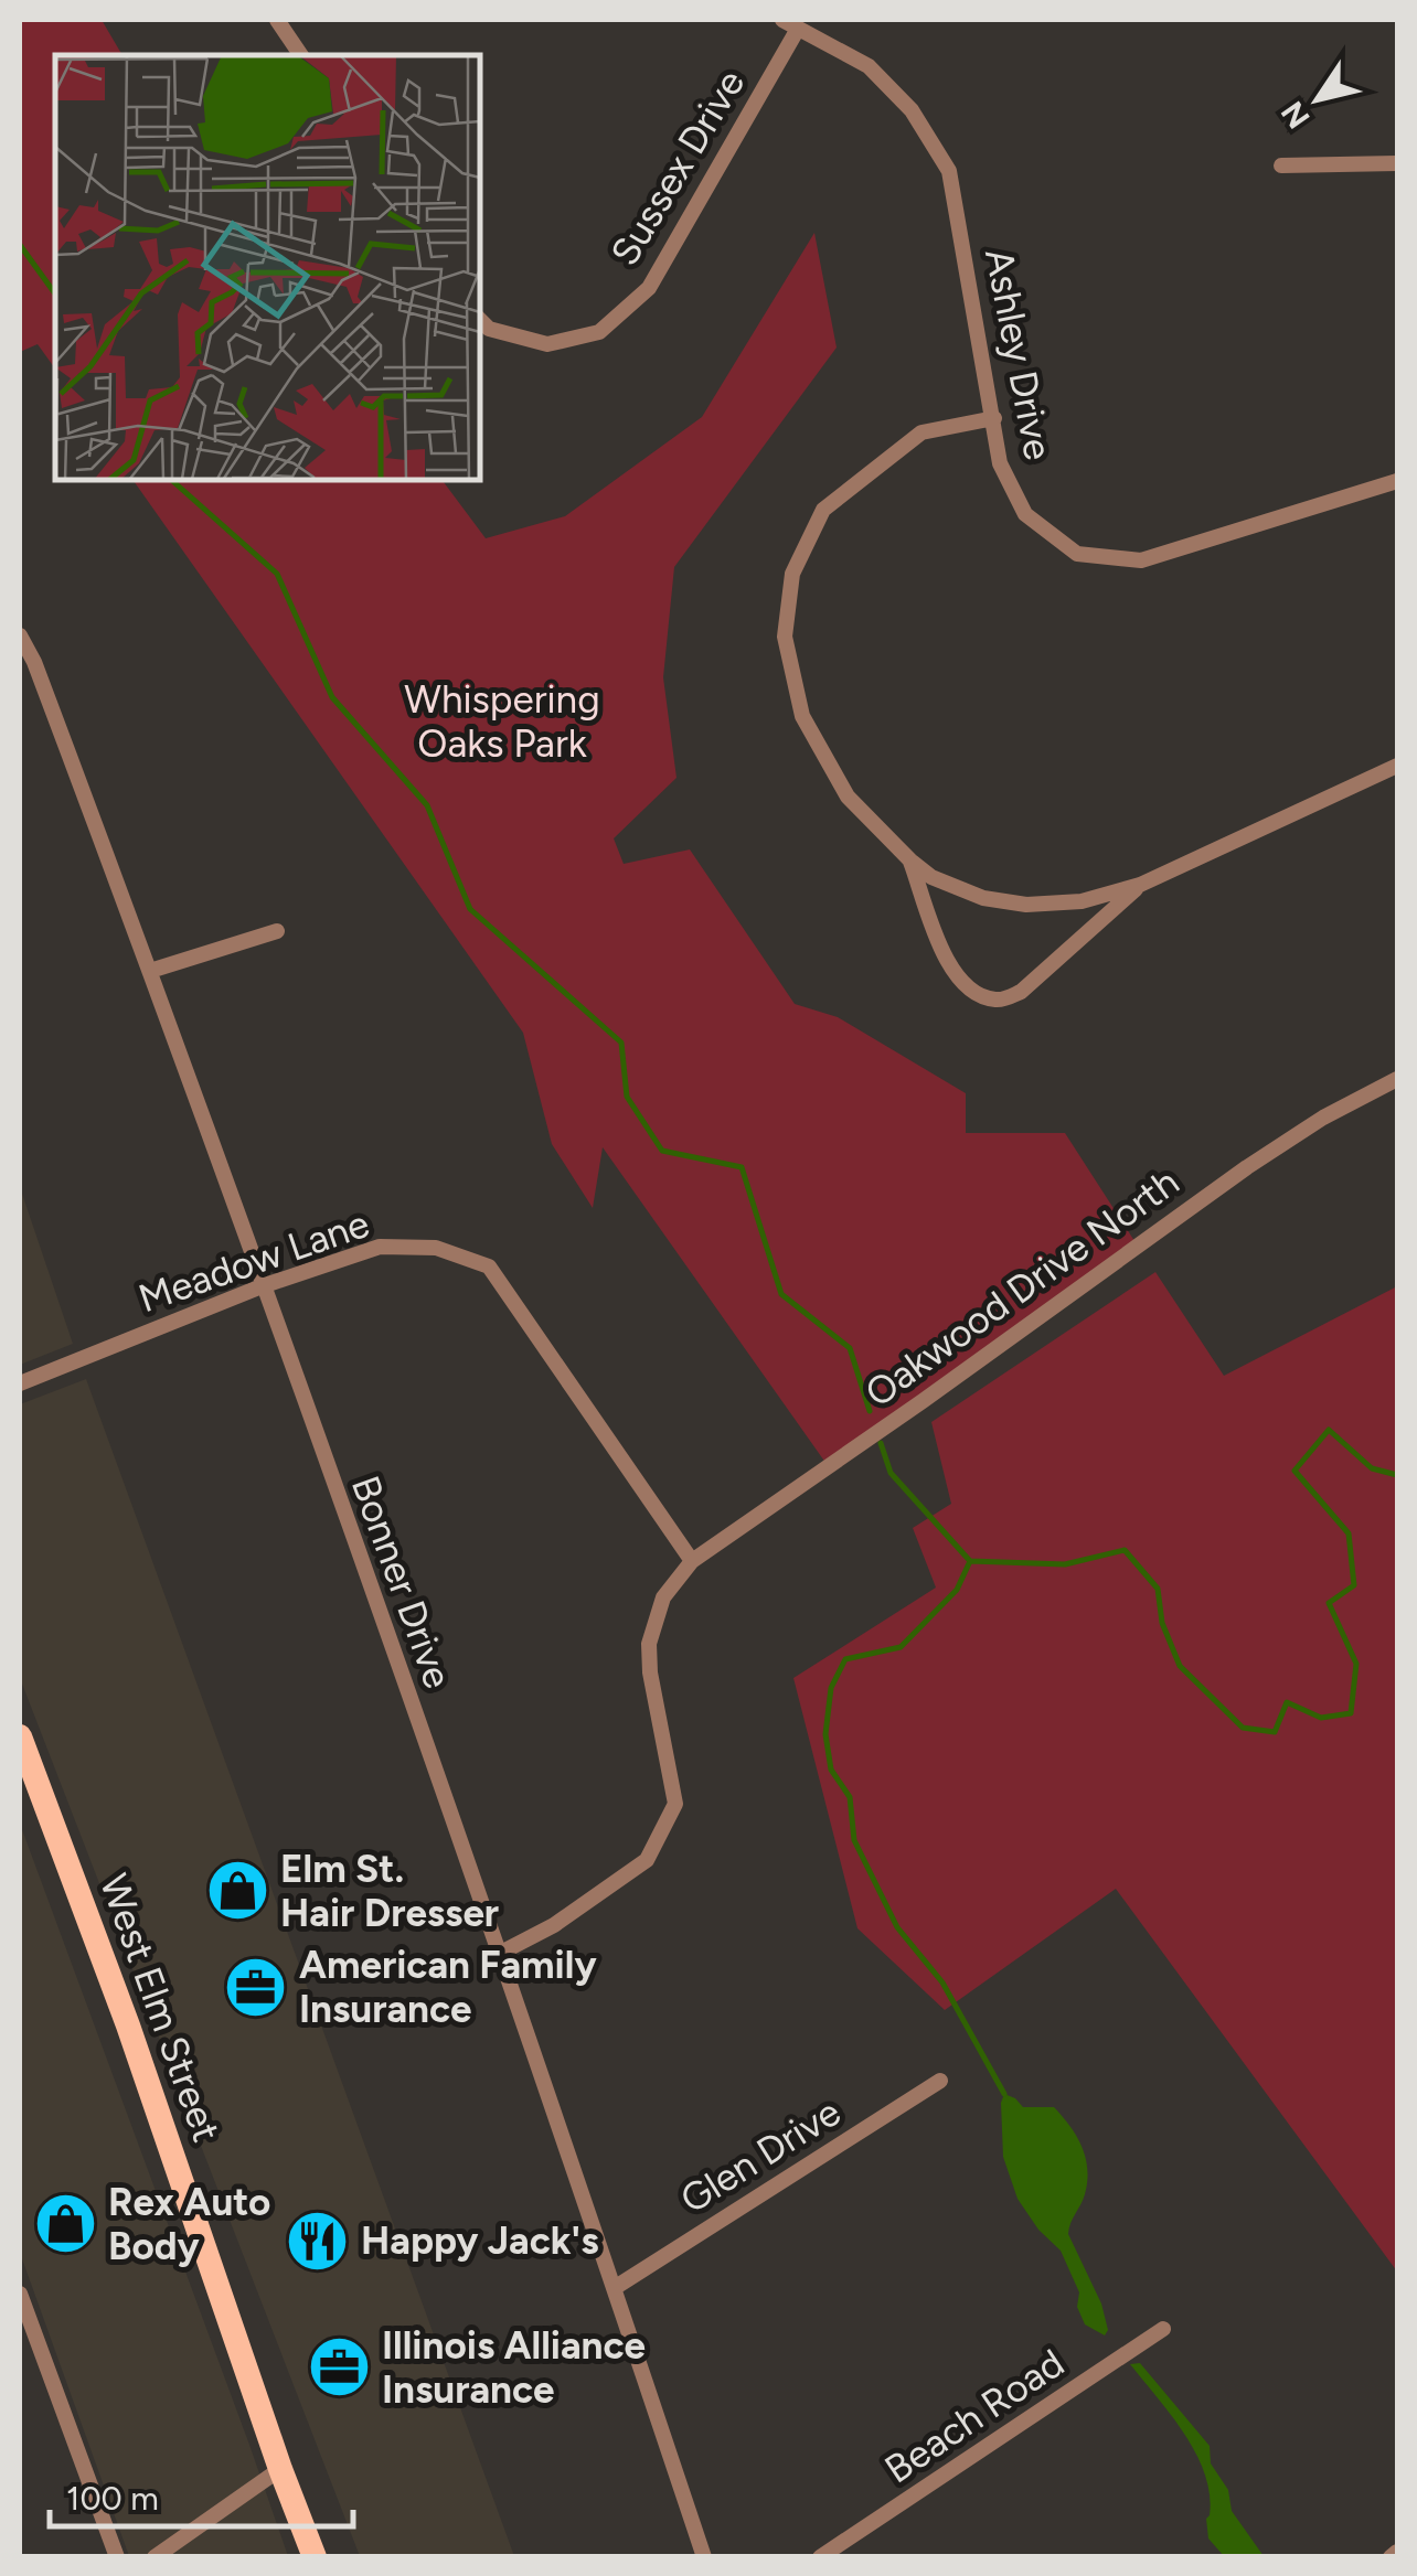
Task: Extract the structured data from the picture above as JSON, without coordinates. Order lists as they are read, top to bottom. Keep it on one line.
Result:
{"streets":{"main road":["West Elm Street"],"street":["Sussex Drive","Ashley Drive","Meadow Lane","Oakwood Drive North","Bonner Drive","Glen Drive","Beach Road"]},"crossings":[["Sussex Drive","Ashley Drive"],["Meadow Lane","Oakwood Drive North"],["Meadow Lane","Bonner Drive"],["Bonner Drive","Glen Drive"]],"parks":["Whispering Oaks Park"],"places":{"shop":["Elm St. Hair Dresser","Rex Auto Body"],"office":["American Family Insurance","Illinois Alliance Insurance"],"restaurant":["Happy Jack's"]},"scale_bar":"100 m","north":"bottom left"}
